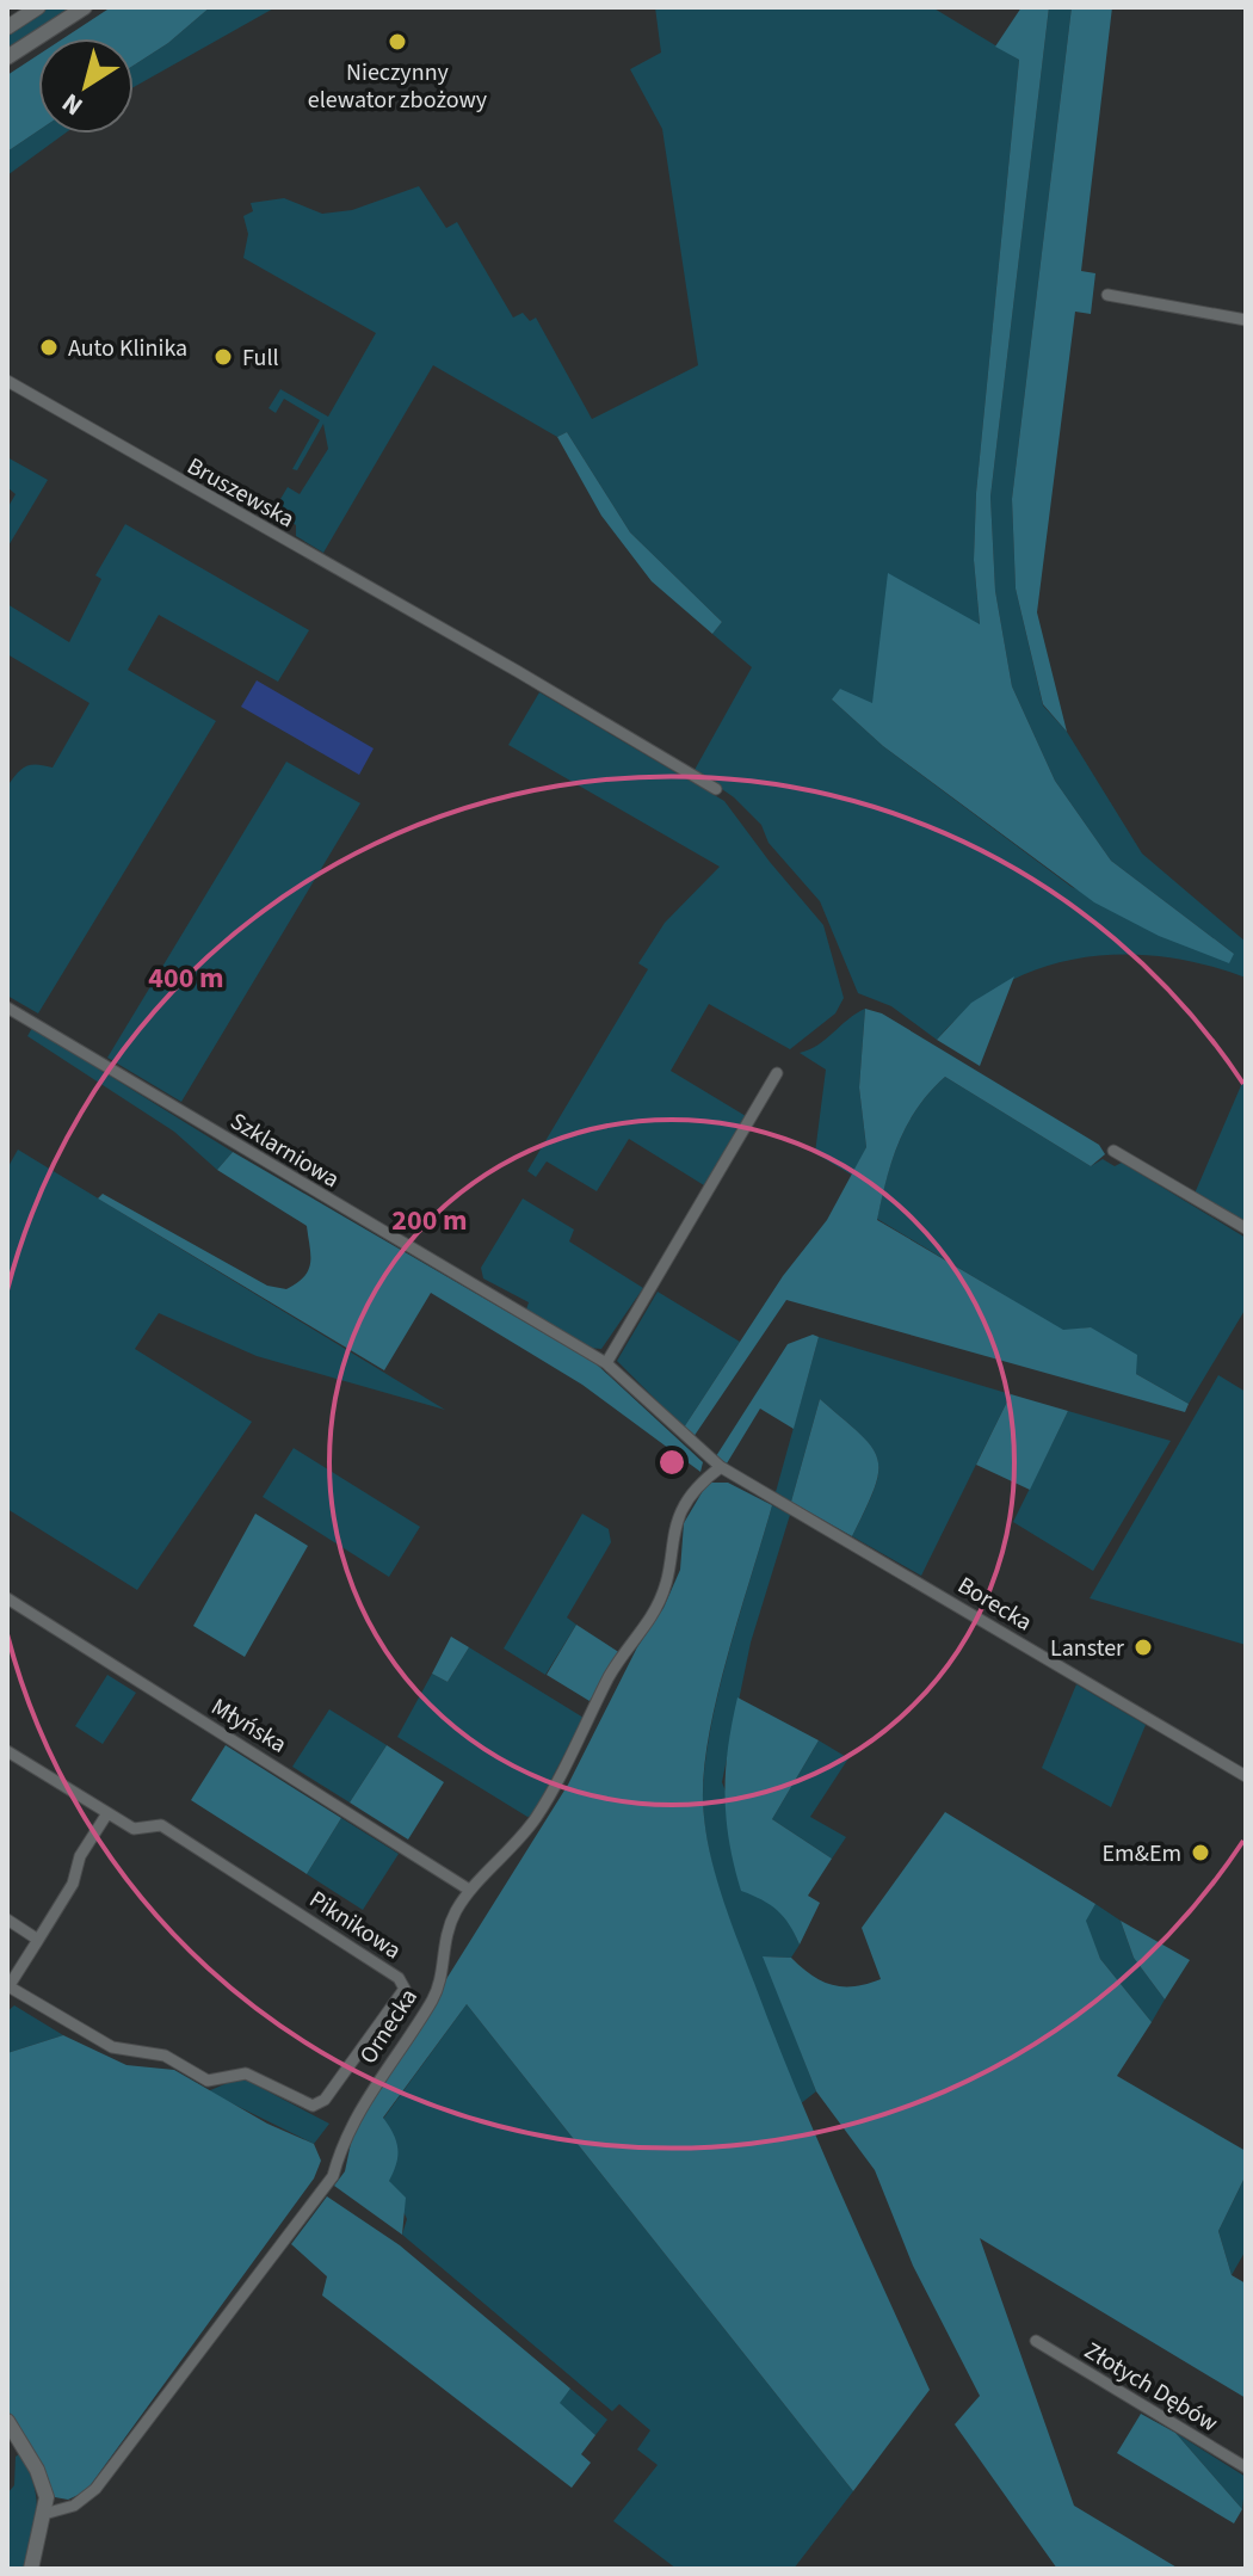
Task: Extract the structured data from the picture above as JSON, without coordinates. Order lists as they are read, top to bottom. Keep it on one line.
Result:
{"streets":{"street":["Bruszewska","Szklarniowa","Borecka","Młyńska","Piknikowa","Ornecka","Złotych Dębów"]},"crossings":[["Szklarniowa","Borecka"],["Szklarniowa","Ornecka"],["Borecka","Ornecka"],["Młyńska","Ornecka"]],"places":["Nieczynny elewator zbożowy","Auto Klinika","Full","Lanster","Em&Em"],"north":"bottom left","rings":["400 m","200 m"]}
